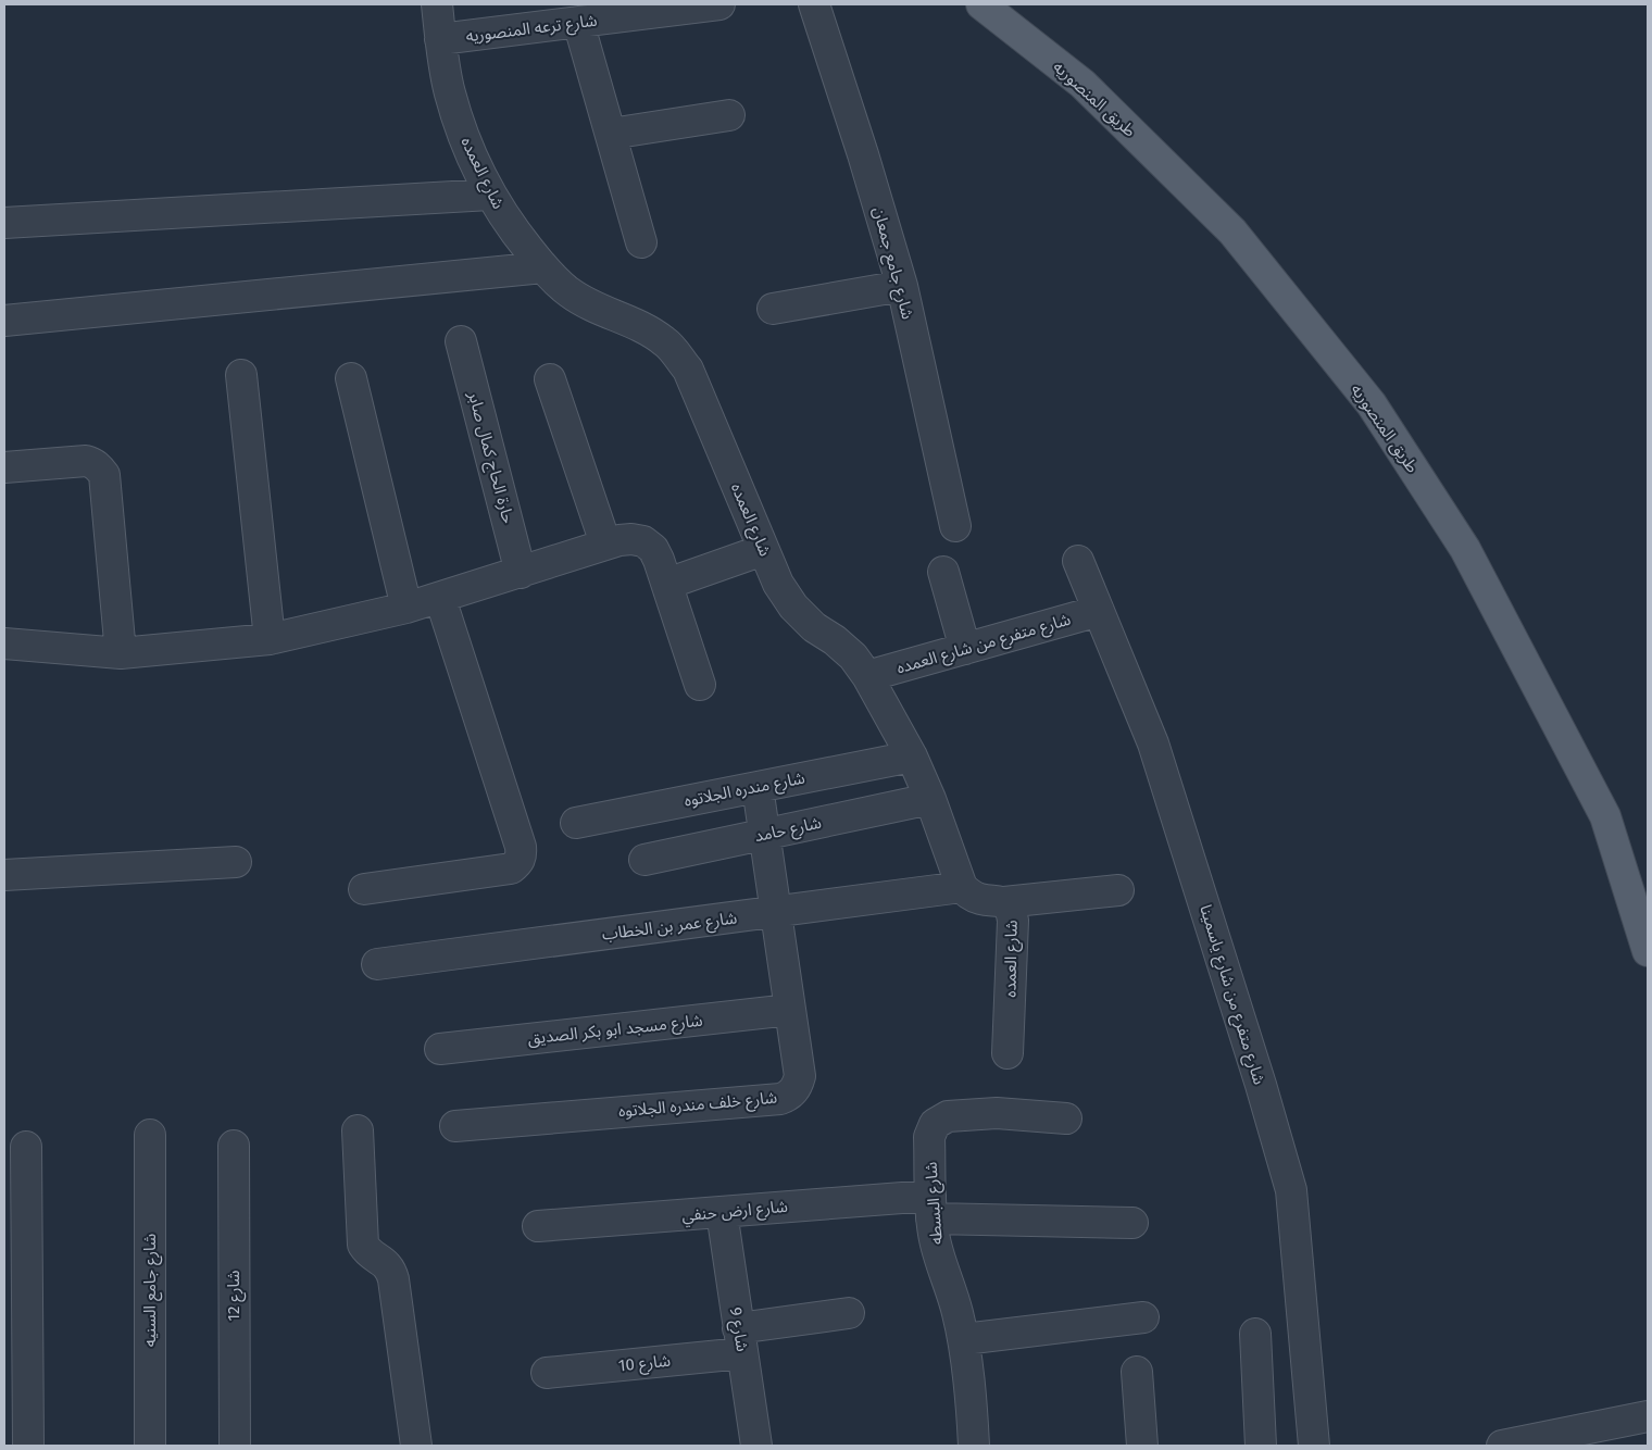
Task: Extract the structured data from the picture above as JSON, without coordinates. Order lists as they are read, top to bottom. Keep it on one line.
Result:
{"streets":{"main road":["طريق المنصوريه"],"street":["شارع ترعه المنصوريه","شارع العمده","شارع جامع جمعان","حارة الحاج كمال صابر","شارع متفرع من شارع العمده","شارع مندره الجلاتوه","شارع حامد","شارع عمر بن الخطاب","شارع متفرع من شارع ياسمينا","شارع مسجد ابو بكر الصديق","شارع خلف مندره الجلاتوه","شارع البسطه","شارع ارض حنفي","شارع جامع السنيه","شارع 12","شارع 9","شارع 10"]},"crossings":[["شارع ترعه المنصوريه","شارع العمده"],["شارع العمده","شارع متفرع من شارع العمده"],["شارع العمده","شارع مندره الجلاتوه"],["شارع العمده","شارع حامد"],["شارع العمده","شارع عمر بن الخطاب"],["شارع متفرع من شارع العمده","شارع متفرع من شارع ياسمينا"],["شارع مندره الجلاتوه","شارع خلف مندره الجلاتوه"],["شارع حامد","شارع خلف مندره الجلاتوه"],["شارع عمر بن الخطاب","شارع خلف مندره الجلاتوه"],["شارع مسجد ابو بكر الصديق","شارع خلف مندره الجلاتوه"],["شارع البسطه","شارع ارض حنفي"],["شارع ارض حنفي","شارع 9"],["شارع 9","شارع 10"]]}
